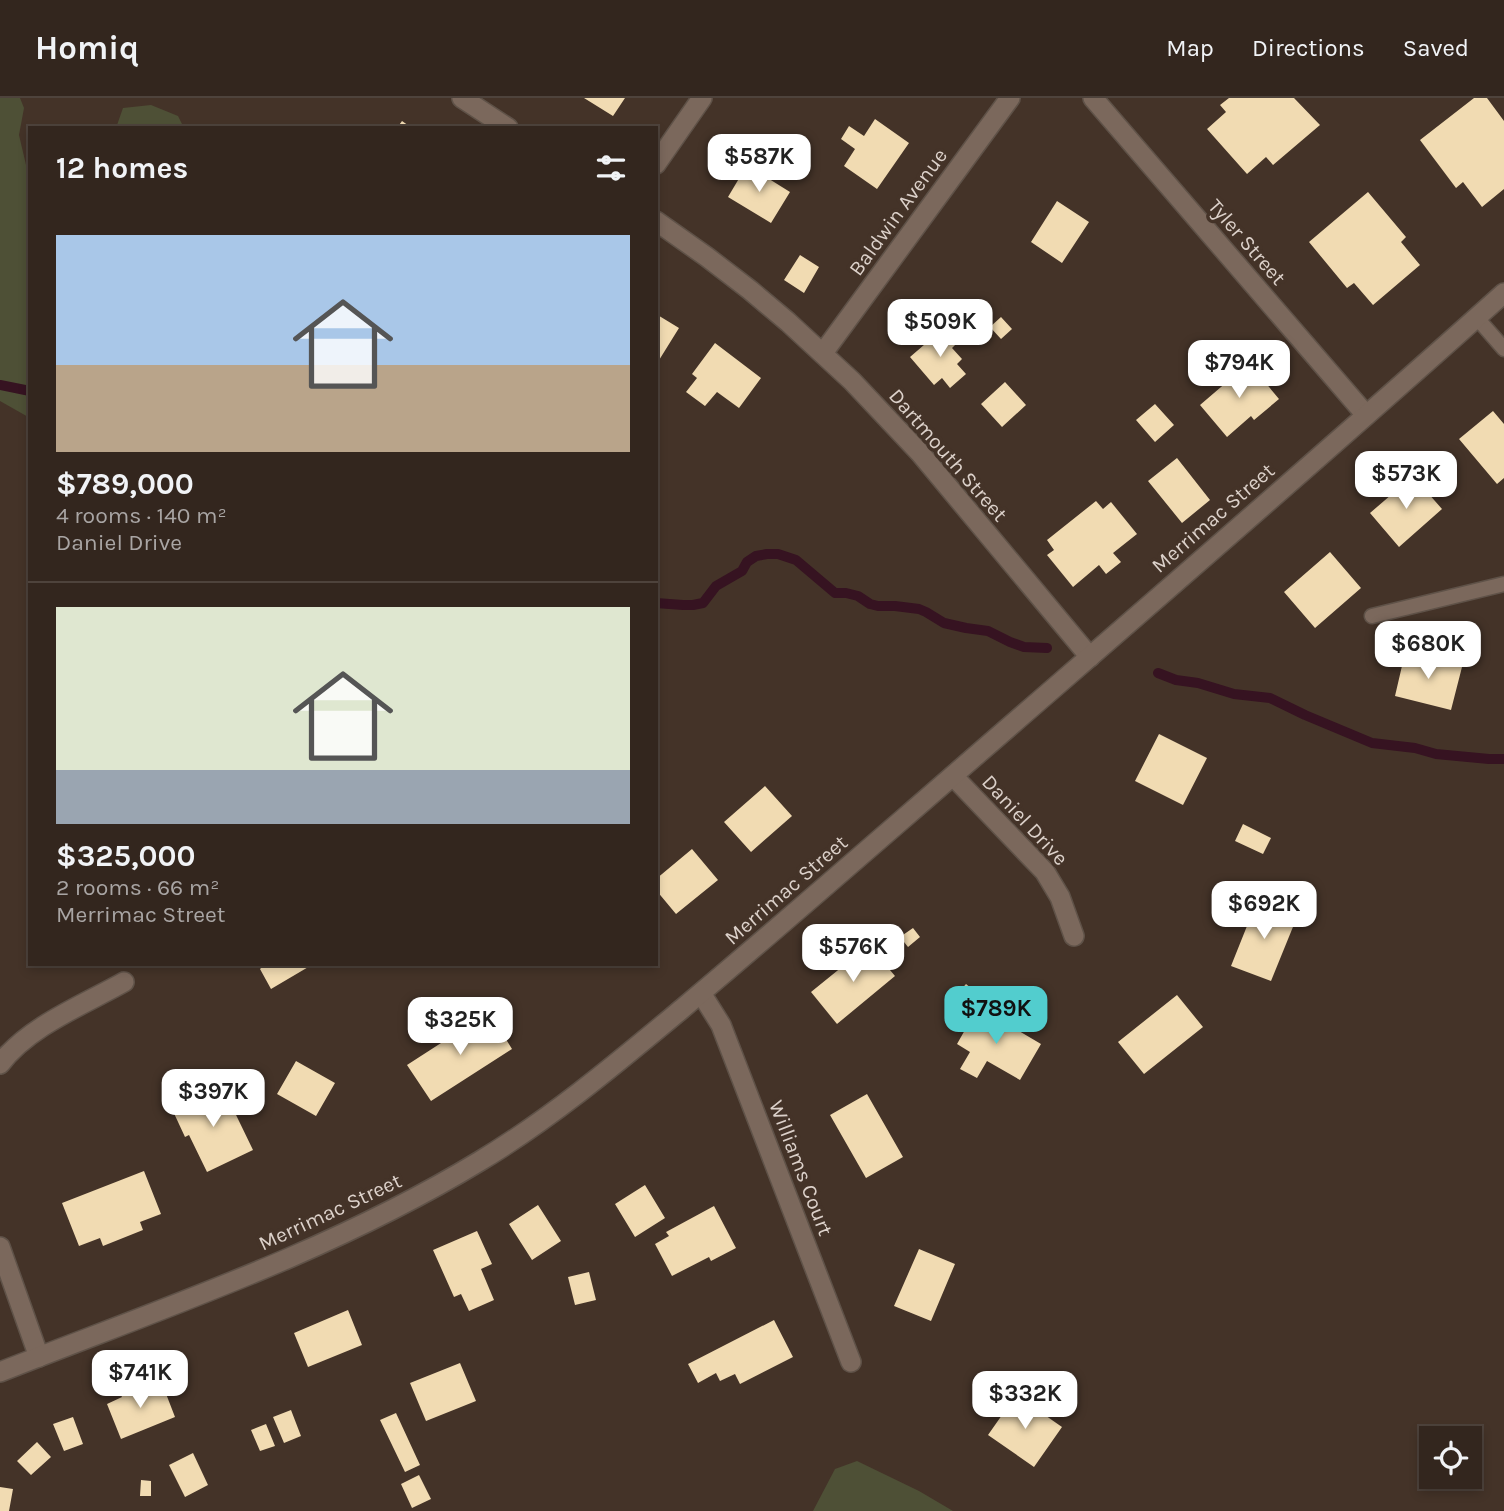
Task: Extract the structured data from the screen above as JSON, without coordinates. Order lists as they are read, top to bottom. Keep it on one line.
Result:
{"streets":{"street":["Baldwin Avenue","Tyler Street","Dartmouth Street","Merrimac Street","Daniel Drive","Williams Court"]},"crossings":[["Baldwin Avenue","Dartmouth Street"],["Tyler Street","Merrimac Street"],["Dartmouth Street","Merrimac Street"],["Merrimac Street","Daniel Drive"],["Merrimac Street","Williams Court"]],"page":{"header":"Homiq","nav":["Map","Directions","Saved"],"heading":"12 homes","price":["$587K","$509K","$794K","$573K","$680K","$692K","$576K","$789K","$325K","$397K","$741K","$332K"],"list":[{"name":"$789,000","note":"4 rooms · 140 m² · Daniel Drive"},{"name":"$325,000","note":"2 rooms · 66 m² · Merrimac Street"}]}}
